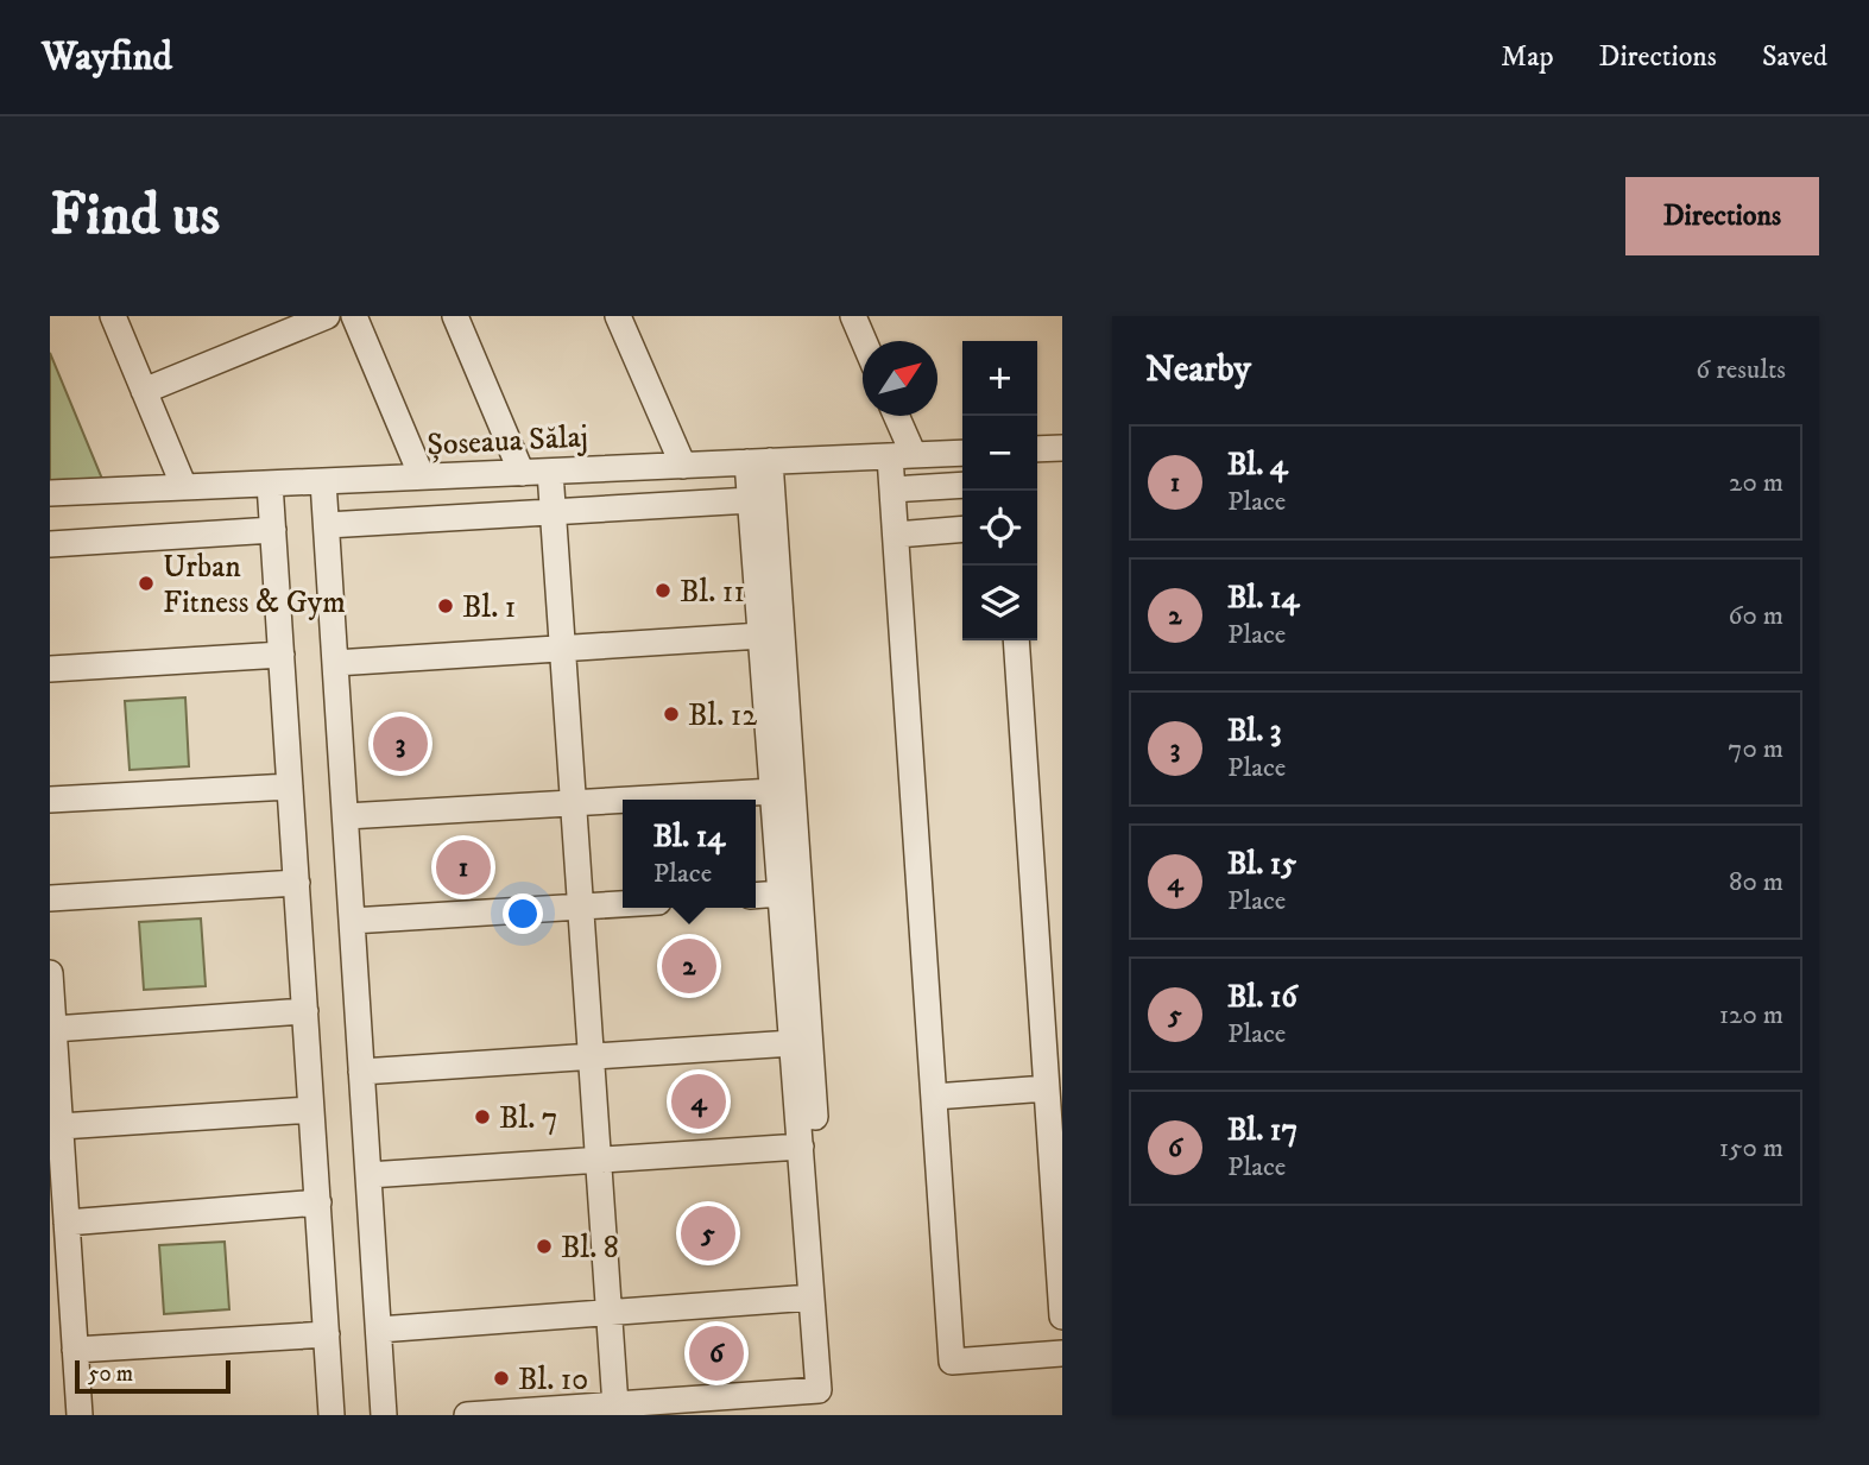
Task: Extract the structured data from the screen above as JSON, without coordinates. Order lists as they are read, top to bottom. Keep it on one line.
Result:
{"streets":{"street":["Șoseaua Sălaj"]},"places":["Urban Fitness & Gym","Bl. 11","Bl. 1","Bl. 12","Bl. 7","Bl. 8","Bl. 10"],"scale_bar":"50 m","north":"top right","page":{"header":"Wayfind","nav":["Map","Directions","Saved"],"buttons":"Directions","title":"Find us","heading":["Nearby","6 results"],"map_buttons":["+","−"],"list":[{"mark":"1","name":"Bl. 4","note":"Place","value":"20 m"},{"mark":"2","name":"Bl. 14","note":"Place","value":"60 m"},{"mark":"3","name":"Bl. 3","note":"Place","value":"70 m"},{"mark":"4","name":"Bl. 15","note":"Place","value":"80 m"},{"mark":"5","name":"Bl. 16","note":"Place","value":"120 m"},{"mark":"6","name":"Bl. 17","note":"Place","value":"150 m"}],"pins":["3","1","2","4","5","6"],"popup":["Bl. 14","Place"],"scale":"50 m"}}
